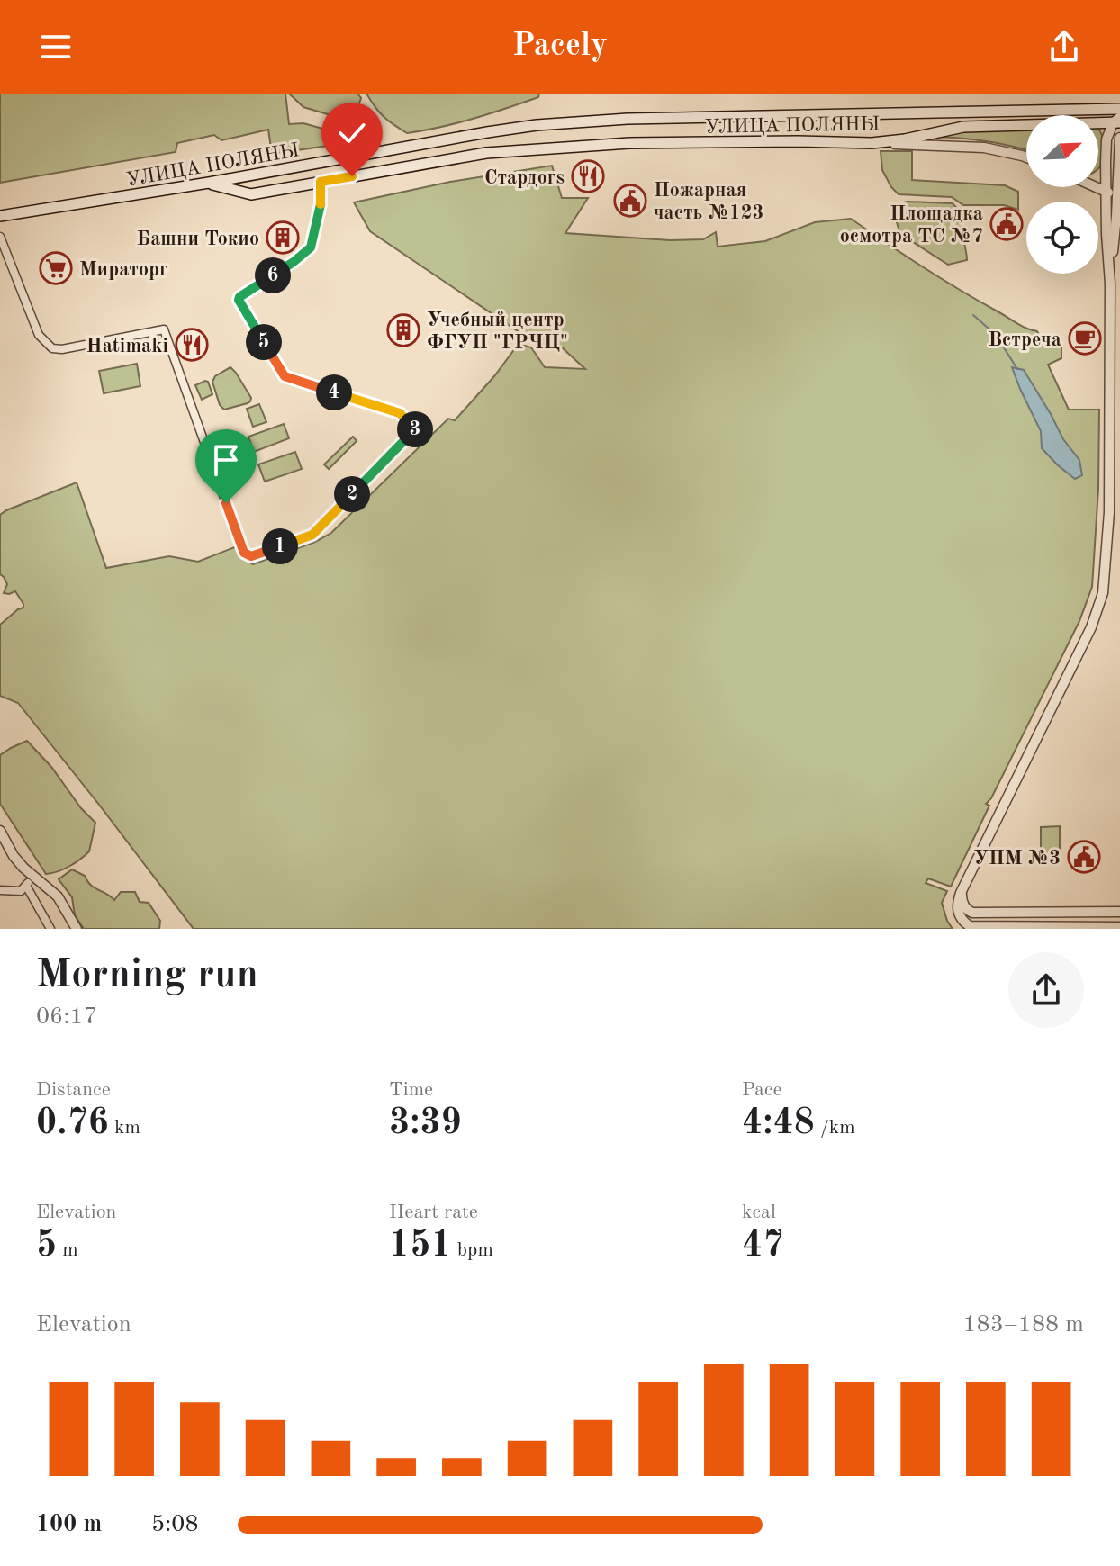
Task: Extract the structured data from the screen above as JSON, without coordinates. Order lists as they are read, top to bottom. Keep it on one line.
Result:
{"streets":{"main road":["УЛИЦА ПОЛЯНЫ"]},"places":{"restaurant":["Стардогs","Hatimaki"],"public building":["Пожарная часть №123","Площадка осмотра ТС №7","УПМ №3"],"building":["Башни Токио","Учебный центр ФГУП \"ГРЧЦ\""],"supermarket":["Мираторг"],"cafe":["Встреча"]},"north":"top right","page":{"header":"Pacely","pins":["6","5","4","3","2","1"],"heading":["Morning run","06:17"],"stats":[["Distance","0.76 km"],["Time","3:39"],["Pace","4:48 /km"],["Elevation","5 m"],["Heart rate","151 bpm"],["kcal","47"]],"chart":["Elevation","183–188 m"],"list":[{"name":"100 m","note":"5:08"}]}}
